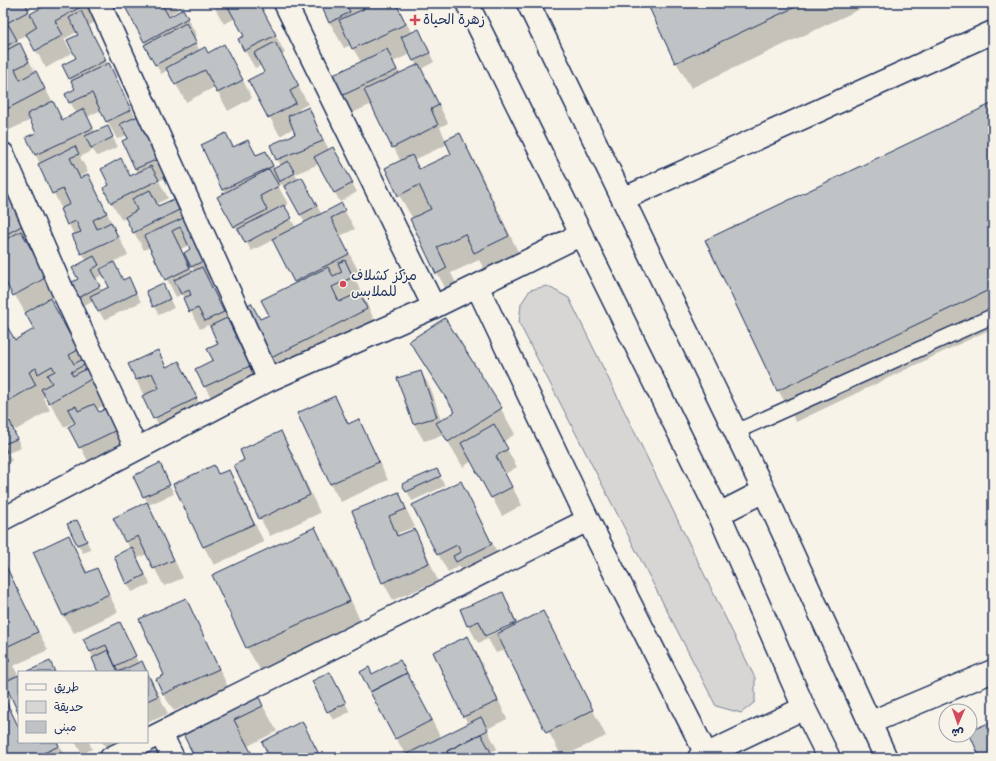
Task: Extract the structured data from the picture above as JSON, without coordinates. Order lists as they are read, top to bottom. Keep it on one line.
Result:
{"places":{"health":["زهرة الحياة"],"other":["مركز كشلاف للملابس"]},"legend":["طريق","حديقة","مبنى"],"north":"bottom"}
